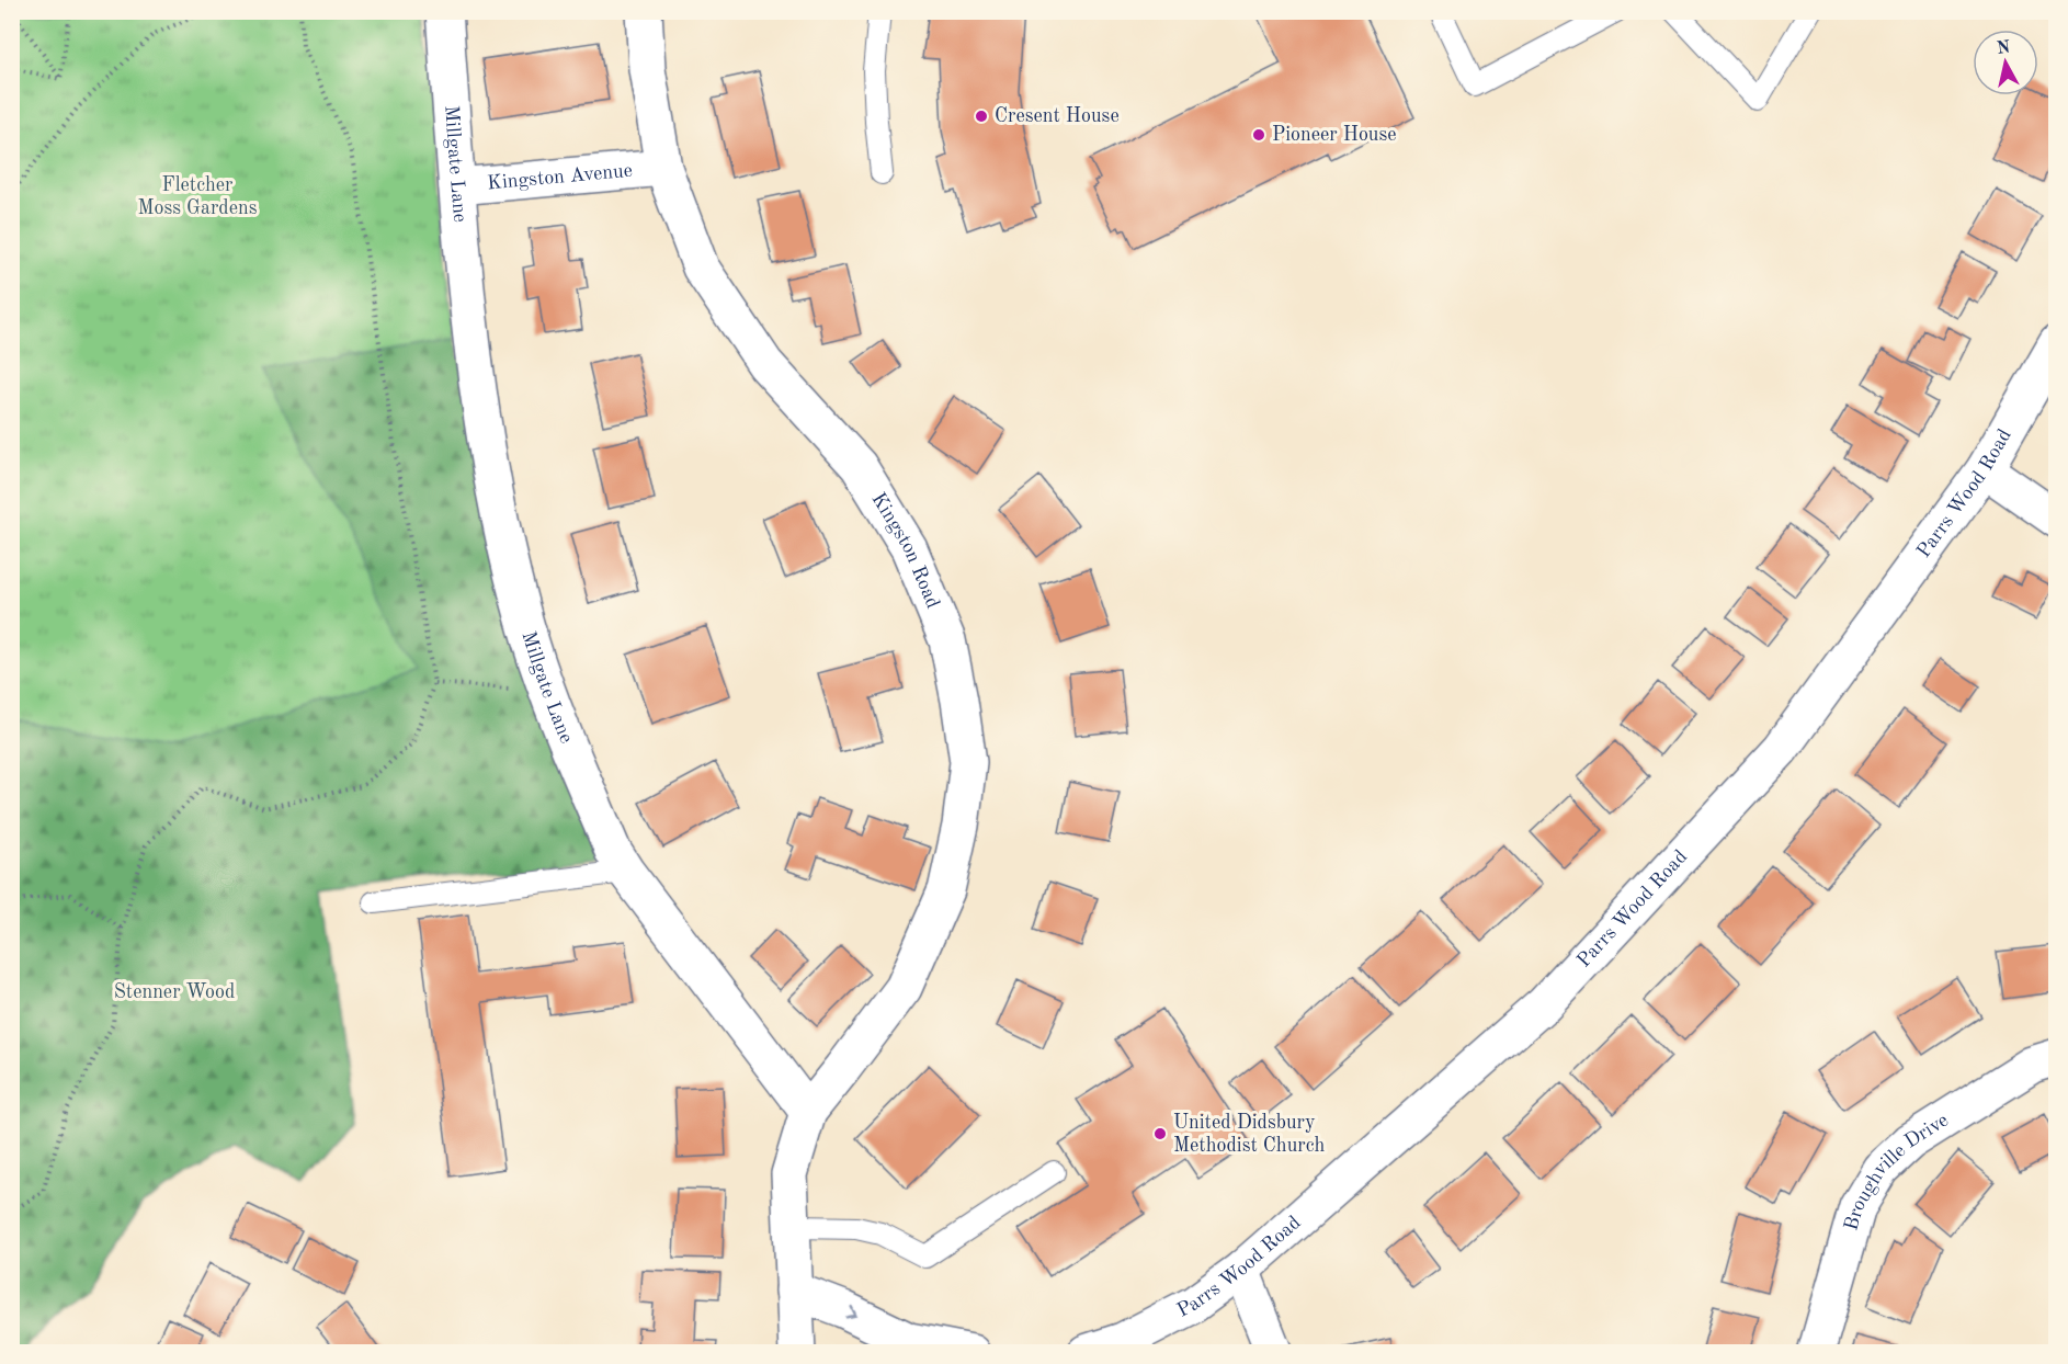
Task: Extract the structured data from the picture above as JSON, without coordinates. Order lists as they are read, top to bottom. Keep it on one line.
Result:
{"streets":{"street":["Millgate Lane","Kingston Avenue","Parrs Wood Road","Kingston Road","Broughville Drive"]},"crossings":[["Millgate Lane","Kingston Avenue"],["Millgate Lane","Kingston Road"],["Kingston Avenue","Kingston Road"]],"parks":["Fletcher Moss Gardens","Stenner Wood"],"places":["Cresent House","Pioneer House","United Didsbury Methodist Church"],"north":"top"}
